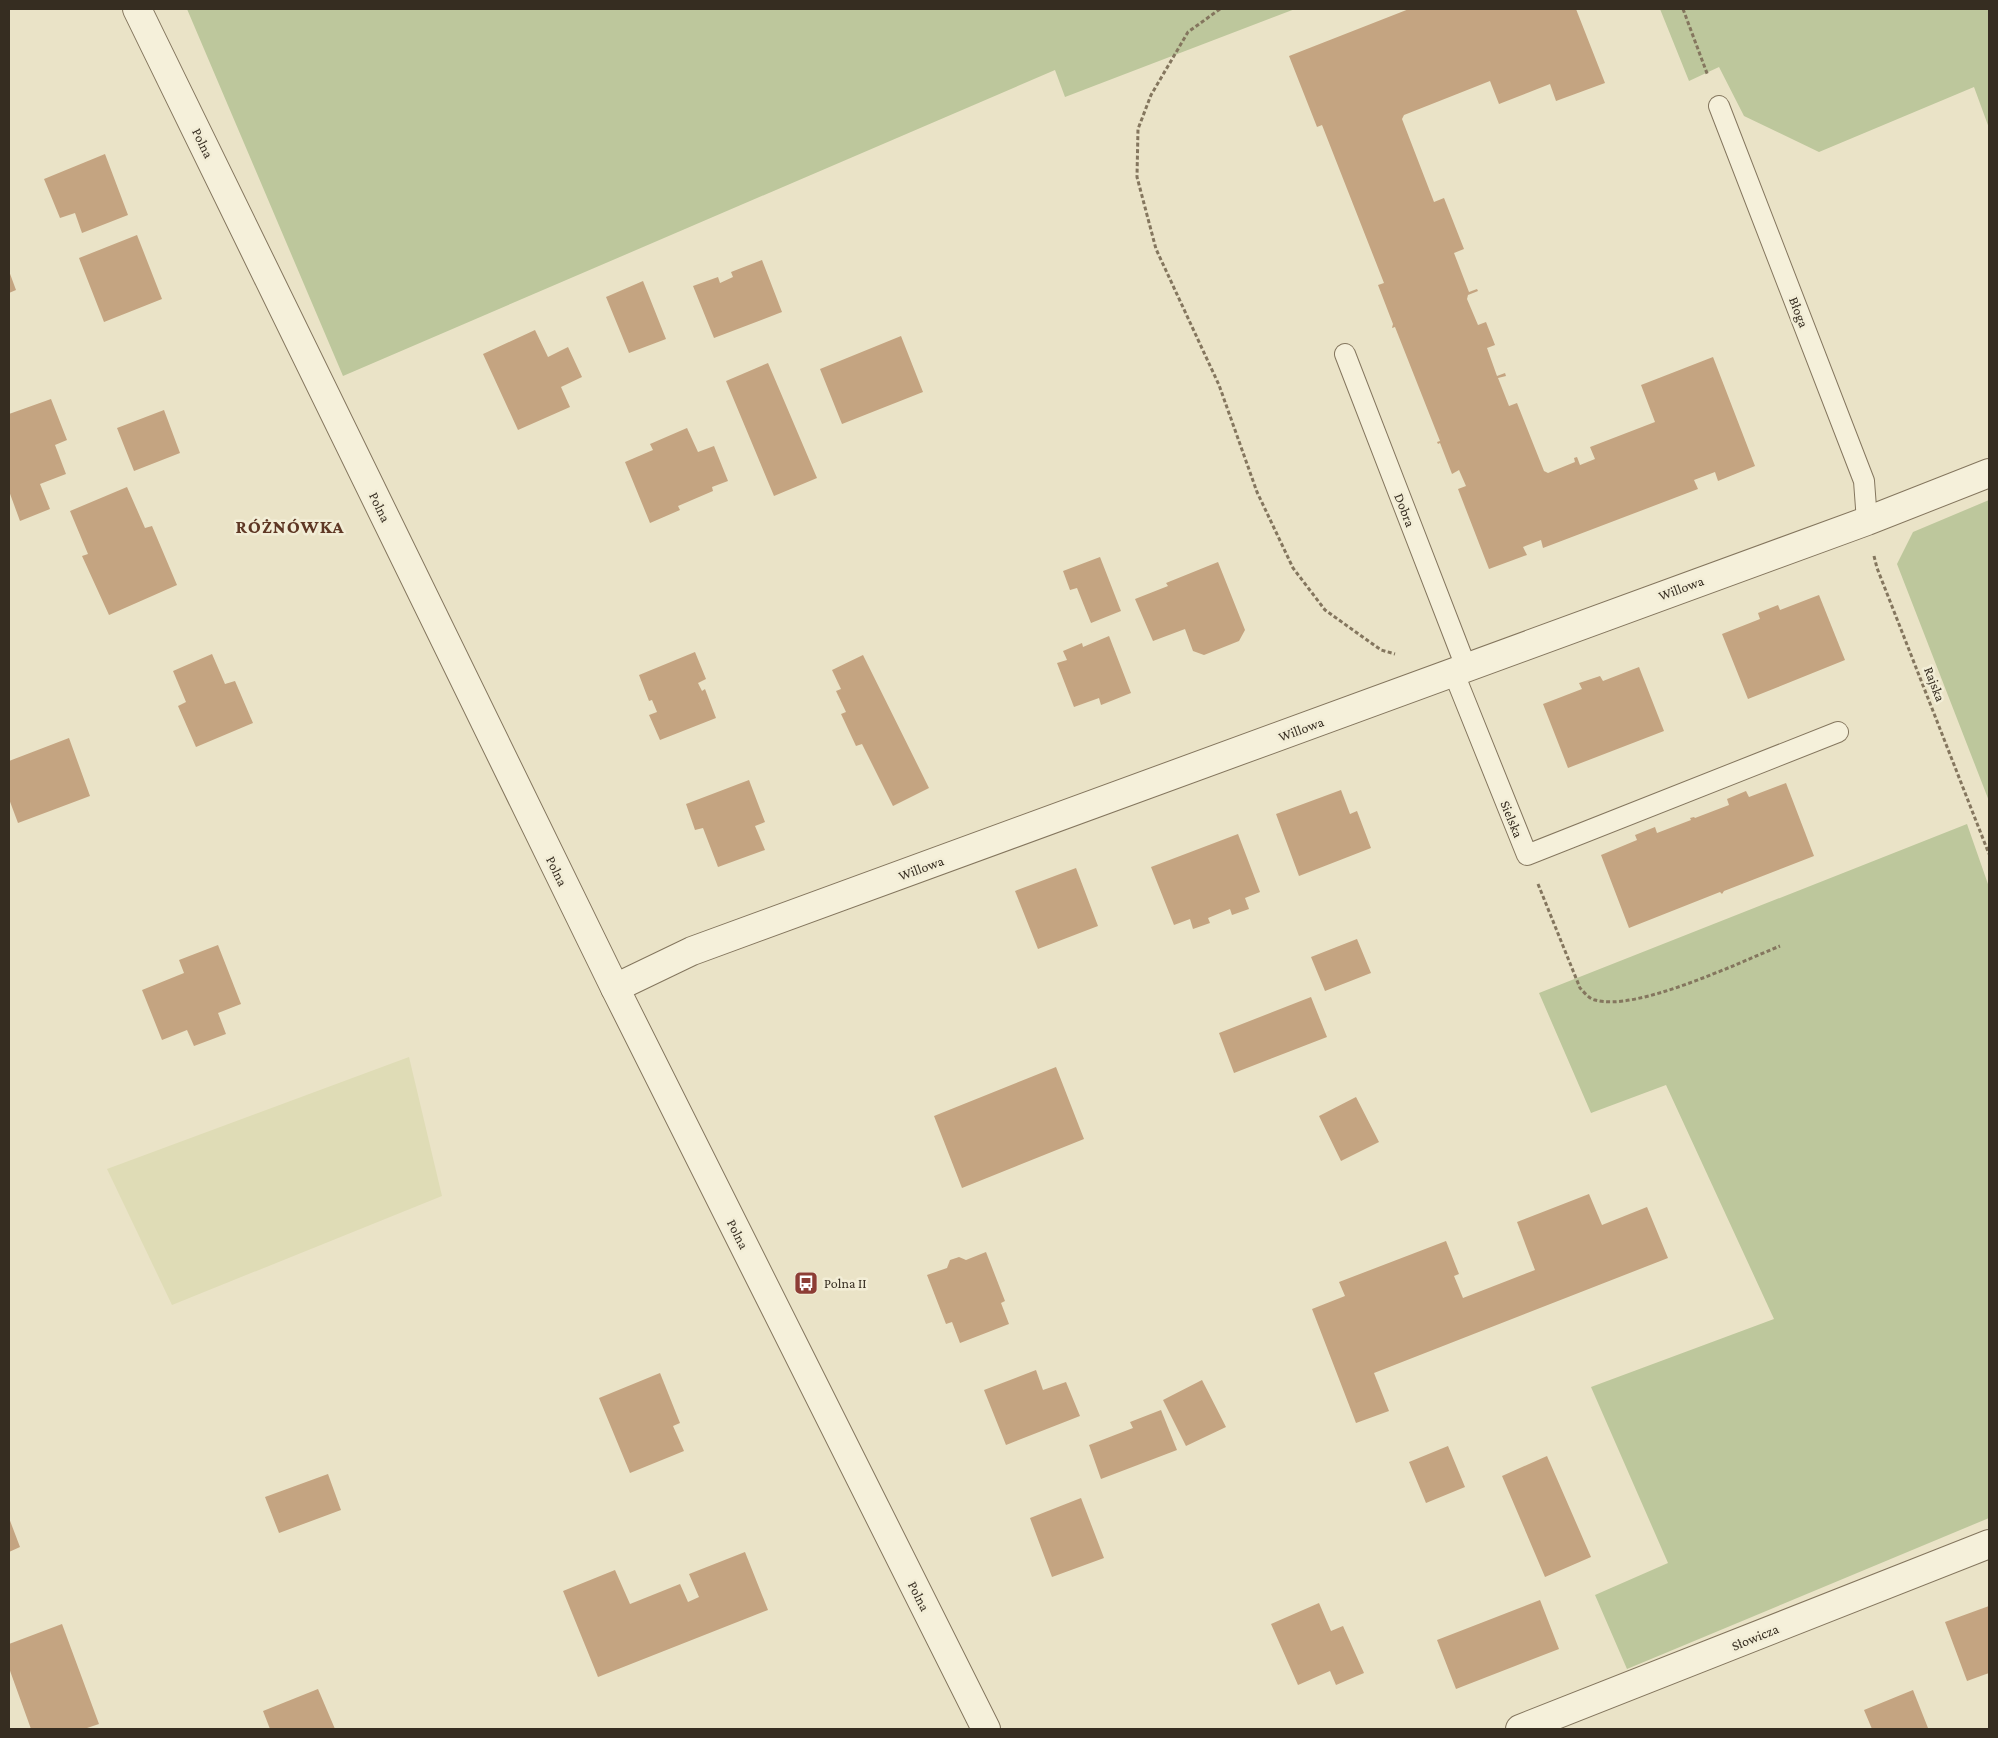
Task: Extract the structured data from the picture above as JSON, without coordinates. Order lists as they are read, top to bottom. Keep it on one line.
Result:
{"streets":{"street":["Polna","Willowa","Słowicza"],"lane":["Błoga","Dobra","Sielska"],"path":["Rajska"]},"crossings":[["Polna","Willowa"],["Błoga","Willowa"],["Błoga","Rajska"],["Dobra","Willowa"],["Dobra","Sielska"],["Willowa","Rajska"],["Willowa","Sielska"]],"districts":["RÓŻNÓWKA"],"places":{"bus stop":["Polna II"]}}
